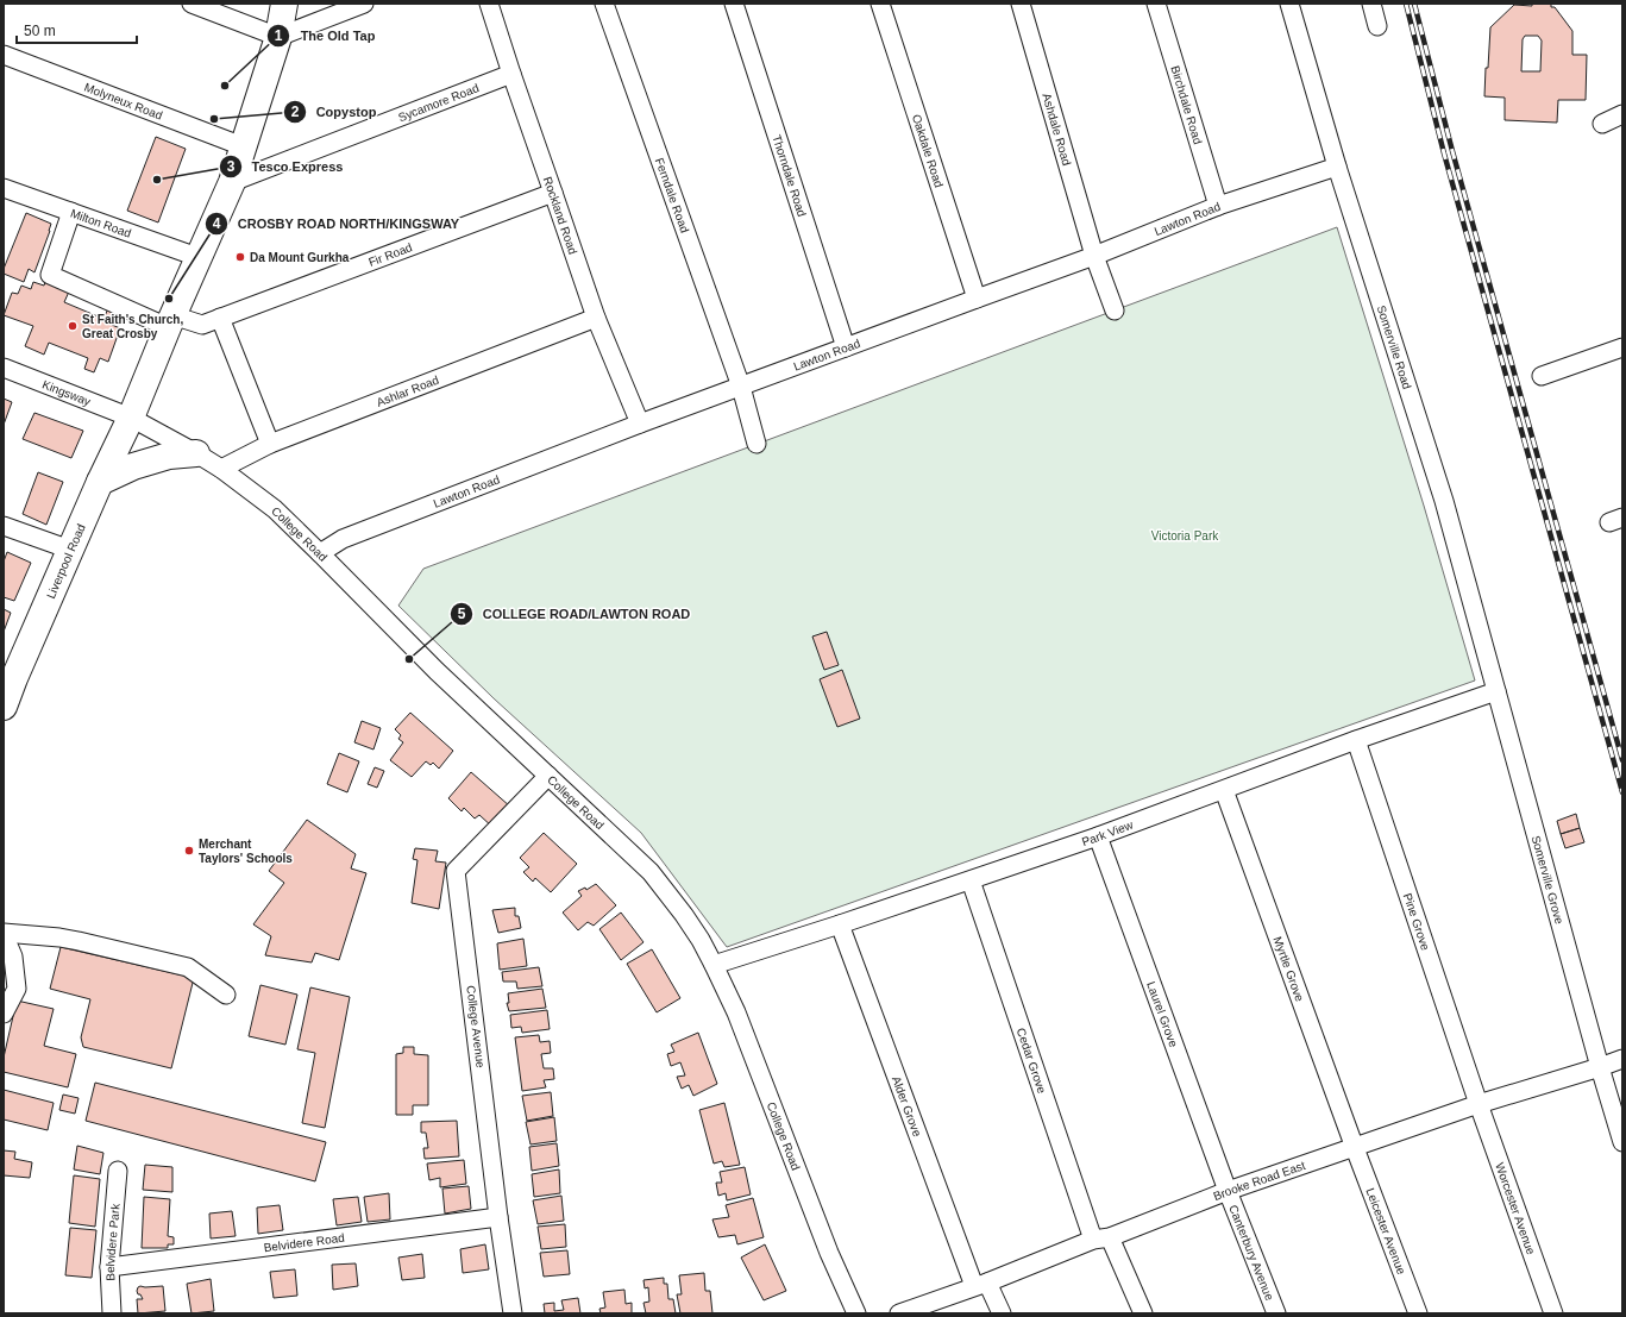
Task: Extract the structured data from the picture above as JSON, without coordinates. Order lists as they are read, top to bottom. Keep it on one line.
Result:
{"streets":{"highway":["Liverpool Road"],"street":["Molyneux Road","Sycamore Road","Birchdale Road","Ashdale Road","Oakdale Road","Thorndale Road","Ferndale Road","Rockland Road","Lawton Road","Milton Road","Fir Road","Somerville Road","Ashlar Road","Kingsway","College Road","Park View","Somerville Grove","Pine Grove","Myrtle Grove","Laurel Grove","College Avenue","Cedar Grove","Alder Grove","Brooke Road East","Worcester Avenue","Leicester Avenue","Belvidere Park","Belvidere Road","Canterbury Avenue"]},"crossings":[["Molyneux Road","Liverpool Road"],["Sycamore Road","Rockland Road"],["Sycamore Road","Liverpool Road"],["Birchdale Road","Lawton Road"],["Ashdale Road","Lawton Road"],["Oakdale Road","Lawton Road"],["Thorndale Road","Lawton Road"],["Ferndale Road","Lawton Road"],["Rockland Road","Lawton Road"],["Rockland Road","Fir Road"],["Rockland Road","Ashlar Road"],["Lawton Road","Somerville Road"],["Lawton Road","College Road"],["Milton Road","Fir Road"],["Milton Road","Liverpool Road"],["Fir Road","Liverpool Road"],["Somerville Road","Park View"],["Somerville Road","Somerville Grove"],["Ashlar Road","College Road"],["Kingsway","College Road"],["Kingsway","Liverpool Road"],["College Road","Liverpool Road"],["College Road","Park View"],["College Road","College Avenue"],["Park View","Somerville Grove"],["Park View","Pine Grove"],["Park View","Myrtle Grove"],["Park View","Laurel Grove"],["Park View","Cedar Grove"],["Park View","Alder Grove"],["Somerville Grove","Brooke Road East"],["Pine Grove","Brooke Road East"],["Pine Grove","Worcester Avenue"],["Myrtle Grove","Brooke Road East"],["Myrtle Grove","Leicester Avenue"],["Laurel Grove","Brooke Road East"],["Laurel Grove","Canterbury Avenue"],["College Avenue","Belvidere Road"],["Cedar Grove","Brooke Road East"],["Alder Grove","Brooke Road East"],["Brooke Road East","Worcester Avenue"],["Brooke Road East","Leicester Avenue"],["Brooke Road East","Canterbury Avenue"],["Belvidere Park","Belvidere Road"]],"parks":["Victoria Park"],"places":["The Old Tap","Copystop","Tesco Express","Da Mount Gurkha","CROSBY ROAD NORTH/KINGSWAY","St Faith's Church, Great Crosby","COLLEGE ROAD/LAWTON ROAD","Merchant Taylors' Schools"],"scale_bar":"50 m"}
